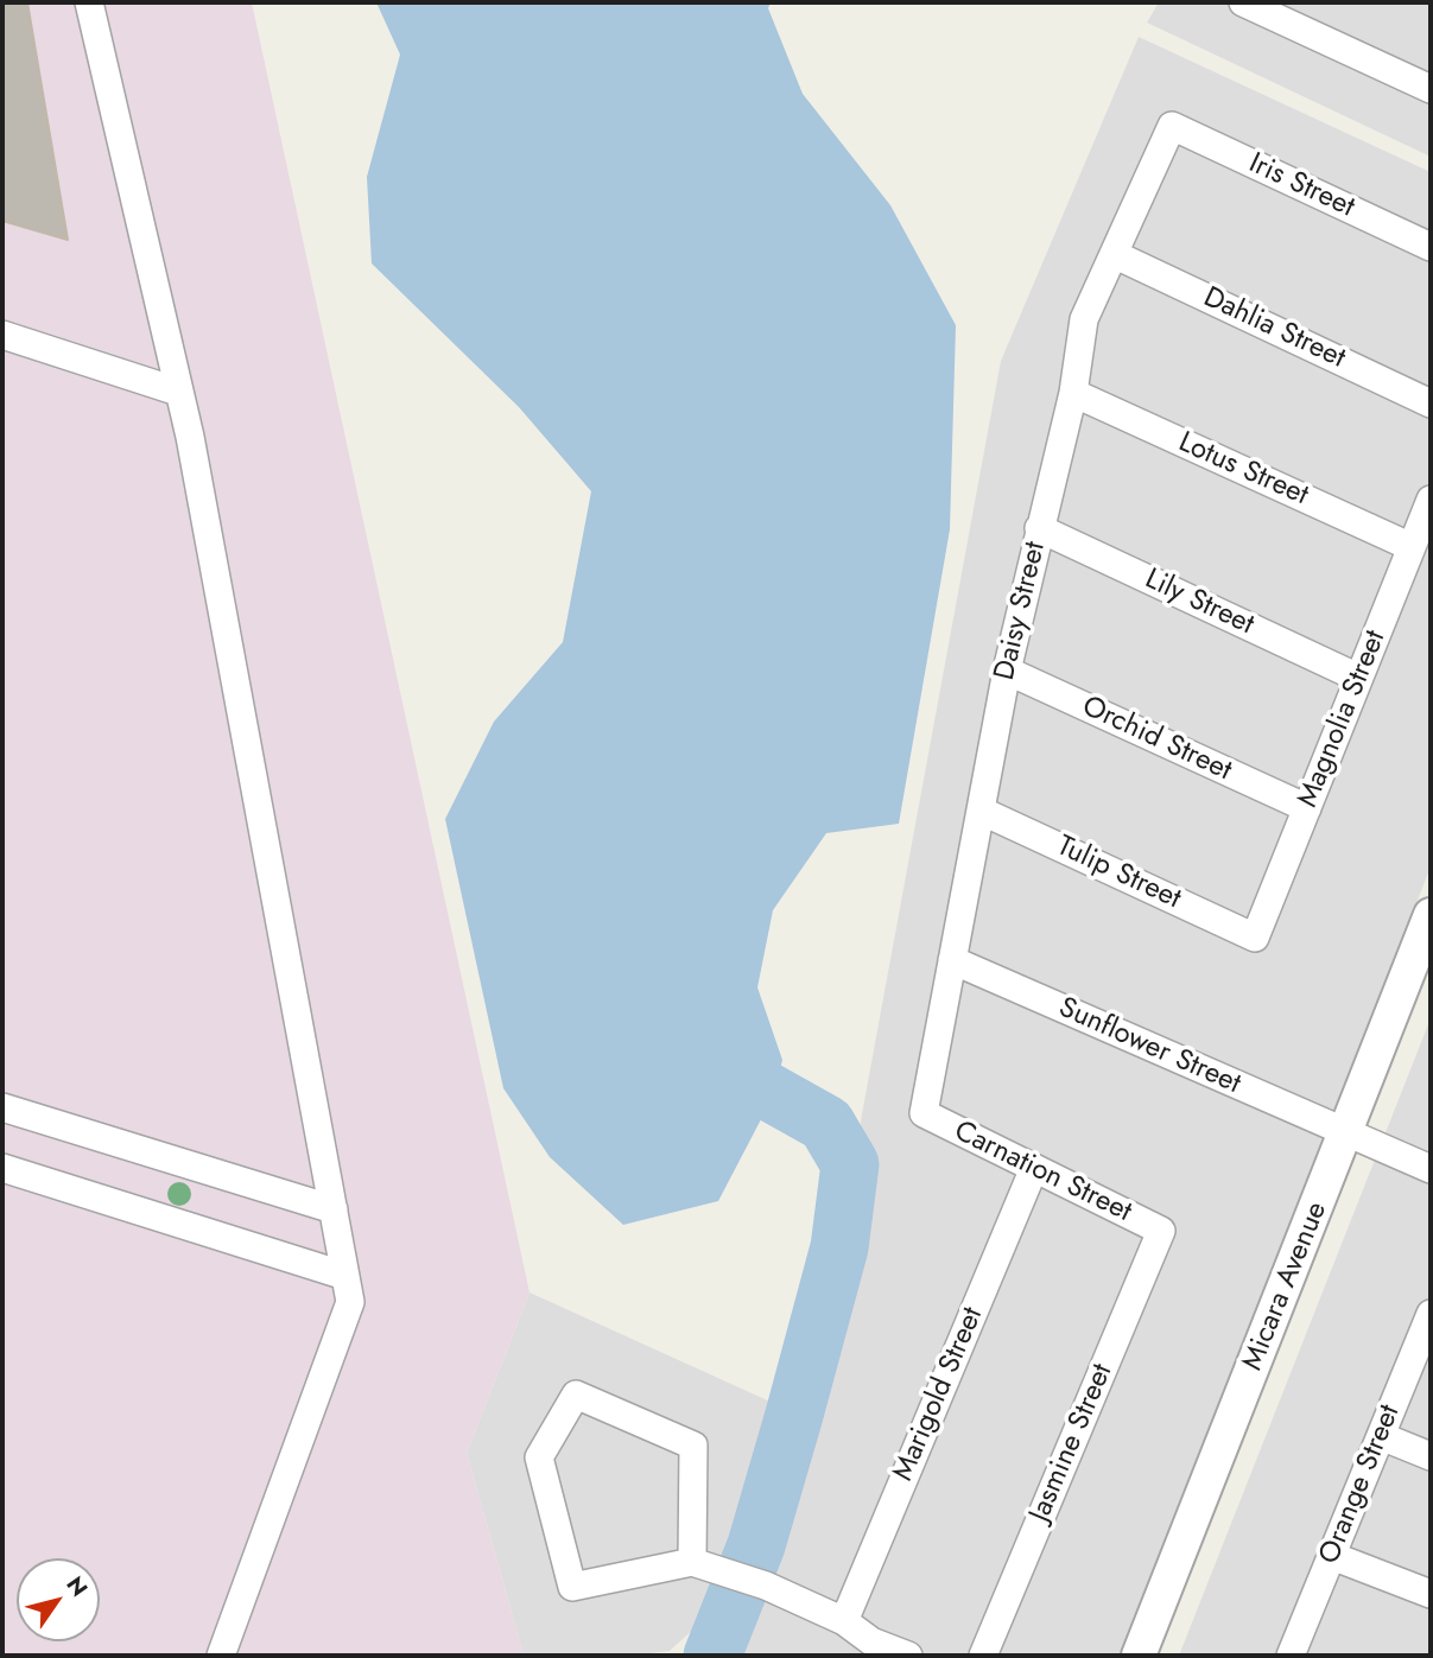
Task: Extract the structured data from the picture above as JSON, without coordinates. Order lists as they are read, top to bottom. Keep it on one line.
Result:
{"streets":{"street":["Iris Street","Dahlia Street","Lotus Street","Lily Street","Daisy Street","Magnolia Street","Orchid Street","Tulip Street","Sunflower Street","Carnation Street","Micara Avenue","Marigold Street","Jasmine Street","Orange Street"]},"crossings":[["Iris Street","Daisy Street"],["Dahlia Street","Daisy Street"],["Lotus Street","Daisy Street"],["Lotus Street","Magnolia Street"],["Lily Street","Daisy Street"],["Lily Street","Magnolia Street"],["Daisy Street","Orchid Street"],["Daisy Street","Tulip Street"],["Daisy Street","Sunflower Street"],["Daisy Street","Carnation Street"],["Magnolia Street","Orchid Street"],["Magnolia Street","Tulip Street"],["Sunflower Street","Micara Avenue"],["Carnation Street","Marigold Street"],["Carnation Street","Jasmine Street"]],"north":"top right"}
